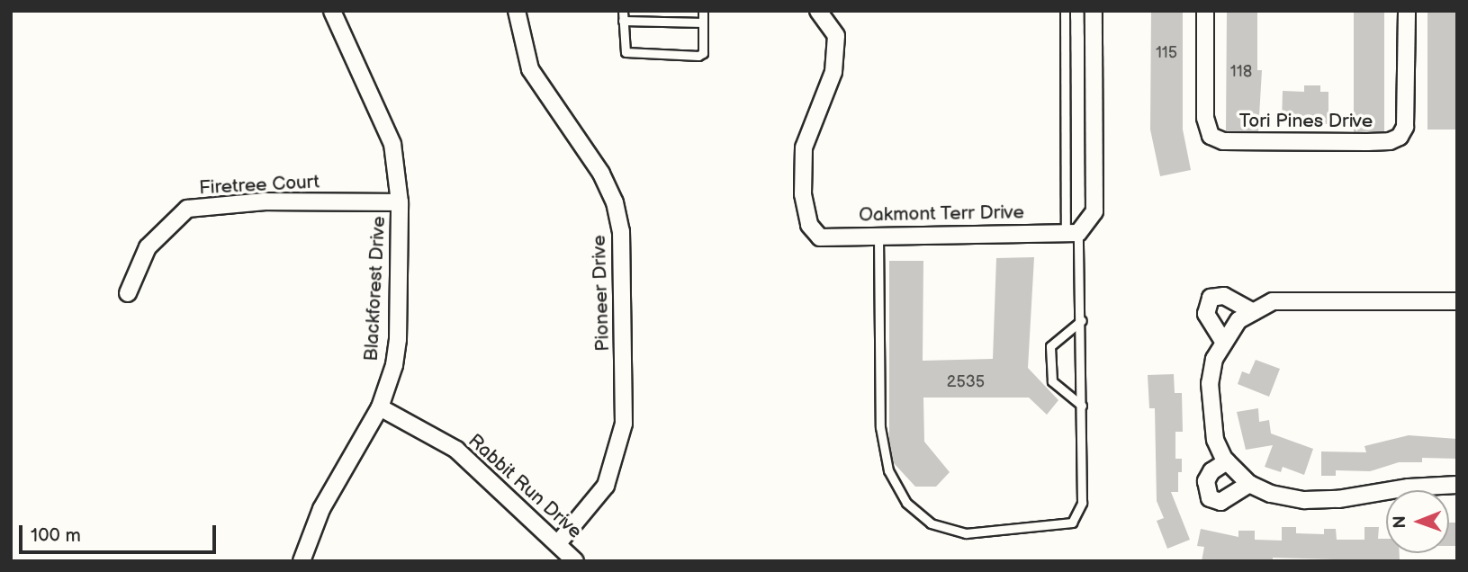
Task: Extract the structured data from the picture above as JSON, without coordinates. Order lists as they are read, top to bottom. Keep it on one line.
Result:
{"streets":{"street":["Tori Pines Drive","Firetree Court","Oakmont Terr Drive","Blackforest Drive","Pioneer Drive","Rabbit Run Drive"]},"crossings":[["Firetree Court","Blackforest Drive"],["Blackforest Drive","Rabbit Run Drive"],["Pioneer Drive","Rabbit Run Drive"]],"house_numbers":["115","118","2535"],"scale_bar":"100 m","north":"left"}
